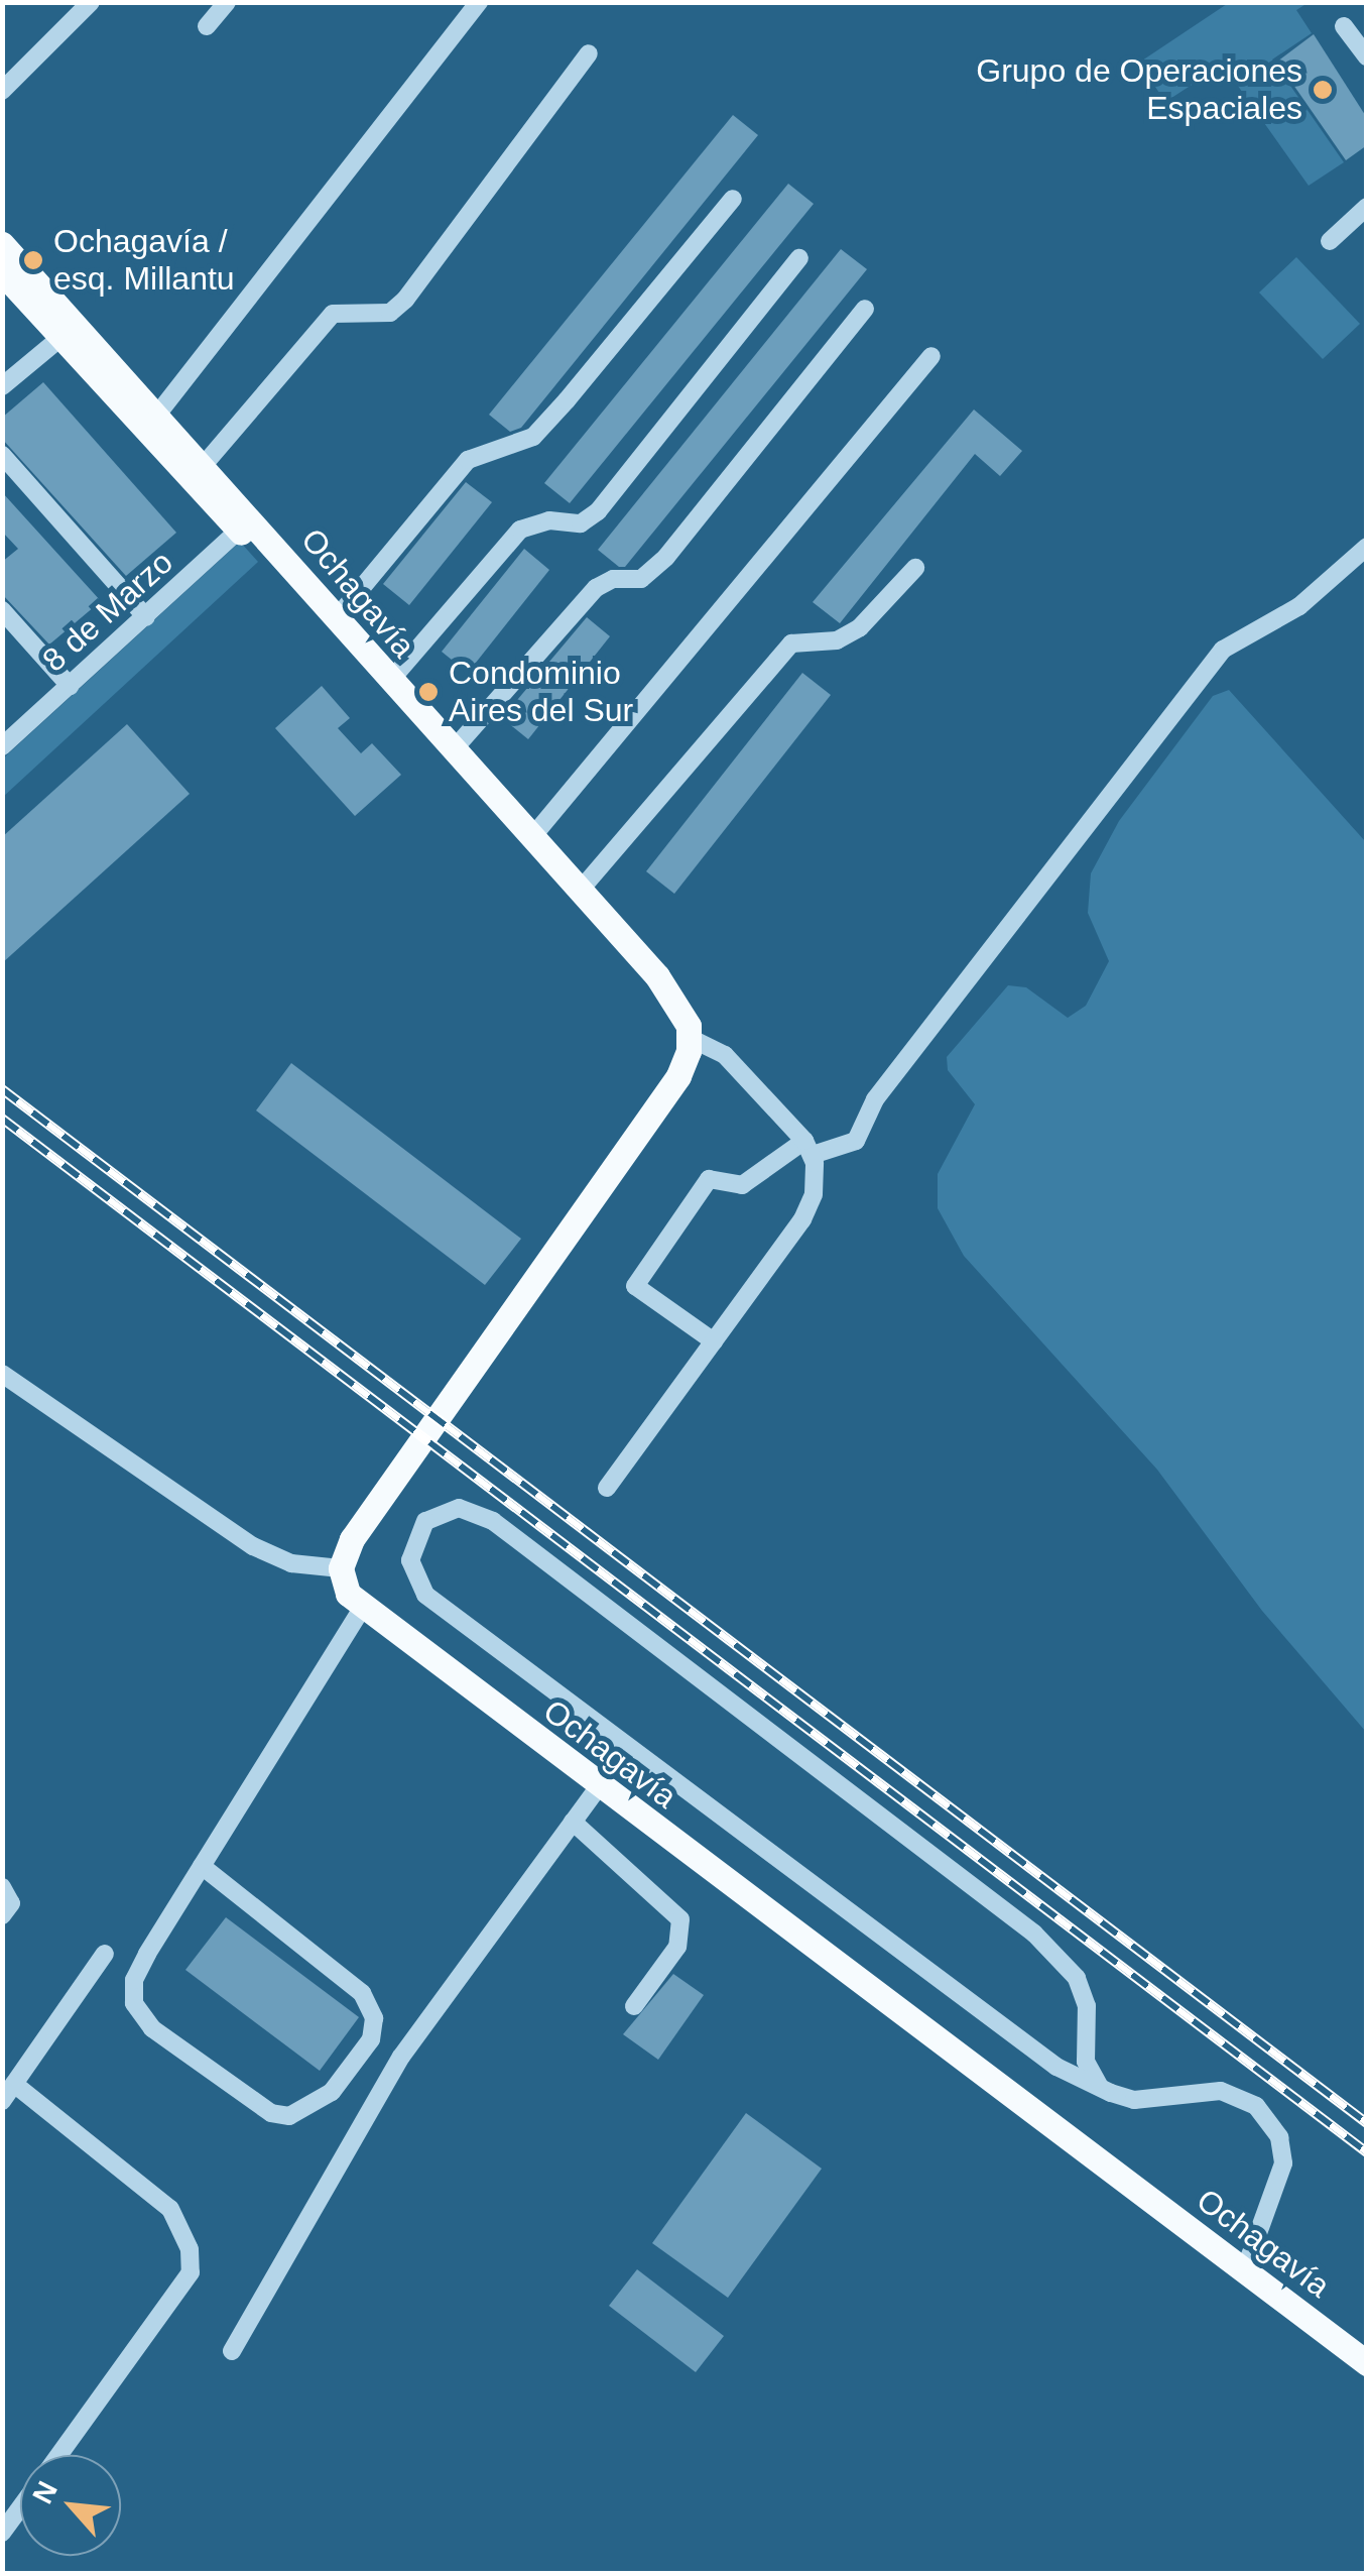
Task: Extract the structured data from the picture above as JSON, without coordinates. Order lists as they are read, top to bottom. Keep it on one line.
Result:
{"streets":{"main road":["Ochagavía"],"street":["8 de Marzo"]},"crossings":[["Ochagavía","8 de Marzo"]],"places":["Grupo de Operaciones Espaciales","Ochagavía / esq. Millantu","Condominio Aires del Sur"],"north":"top left"}
